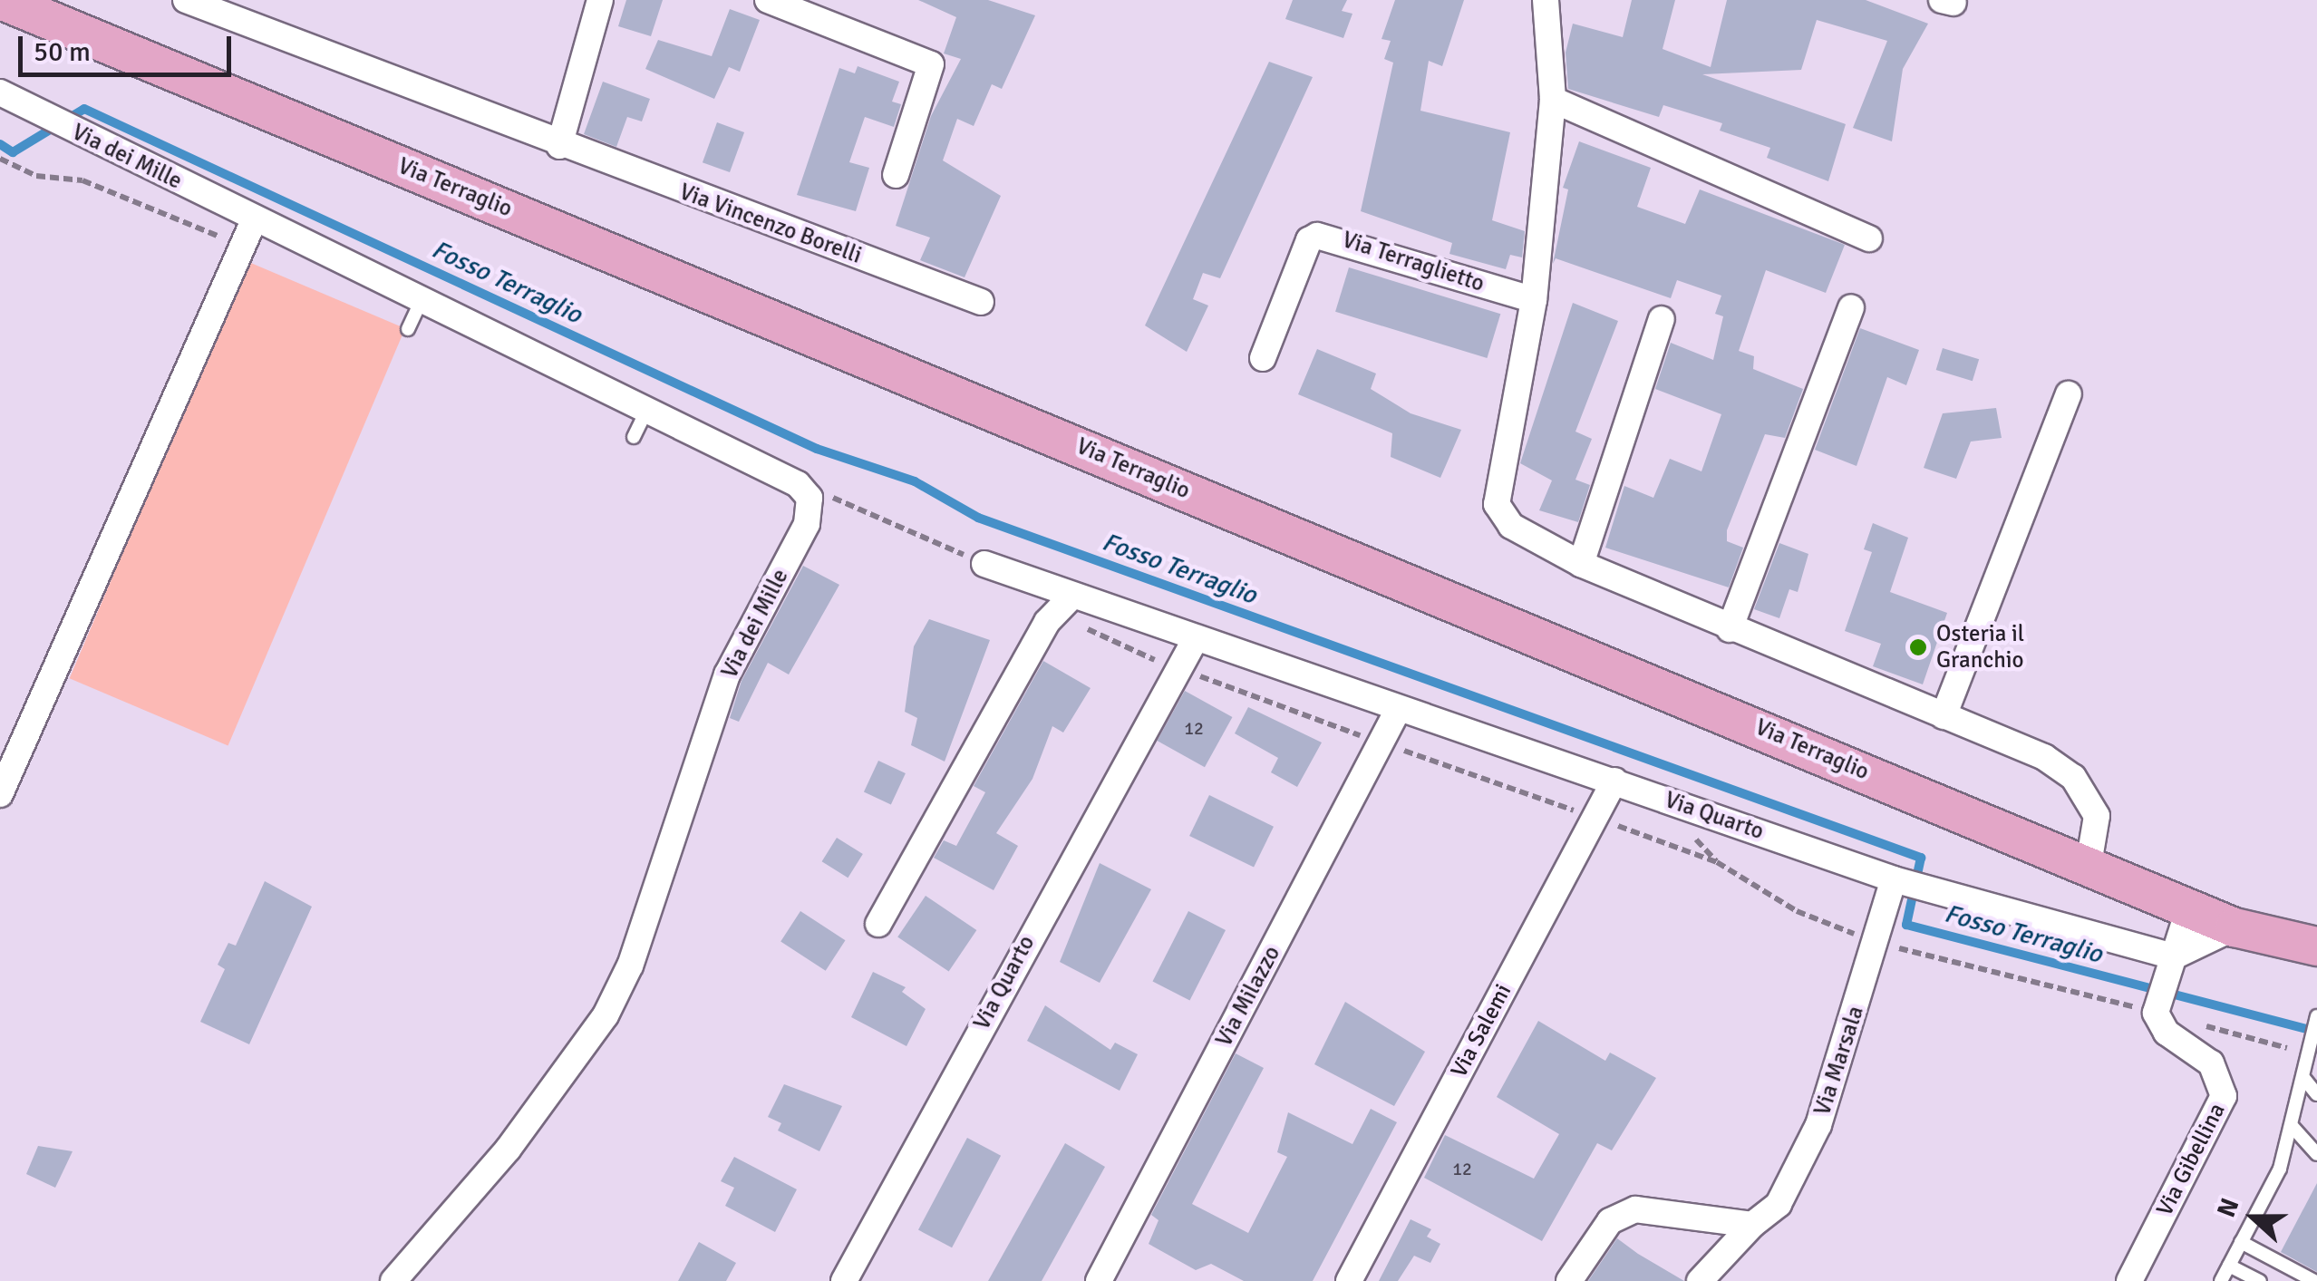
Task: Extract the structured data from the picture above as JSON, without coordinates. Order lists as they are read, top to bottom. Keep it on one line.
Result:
{"streets":{"main road":["Via Terraglio"],"street":["Via dei Mille","Via Vincenzo Borelli","Via Terraglietto","Via Quarto","Via Milazzo","Via Salemi","Via Marsala","Via Gibellina"]},"crossings":[["Via Quarto","Via Milazzo"],["Via Quarto","Via Salemi"],["Via Quarto","Via Marsala"]],"water":["Fosso Terraglio"],"places":["Osteria il Granchio"],"house_numbers":["12","12"],"scale_bar":"50 m","north":"left"}
